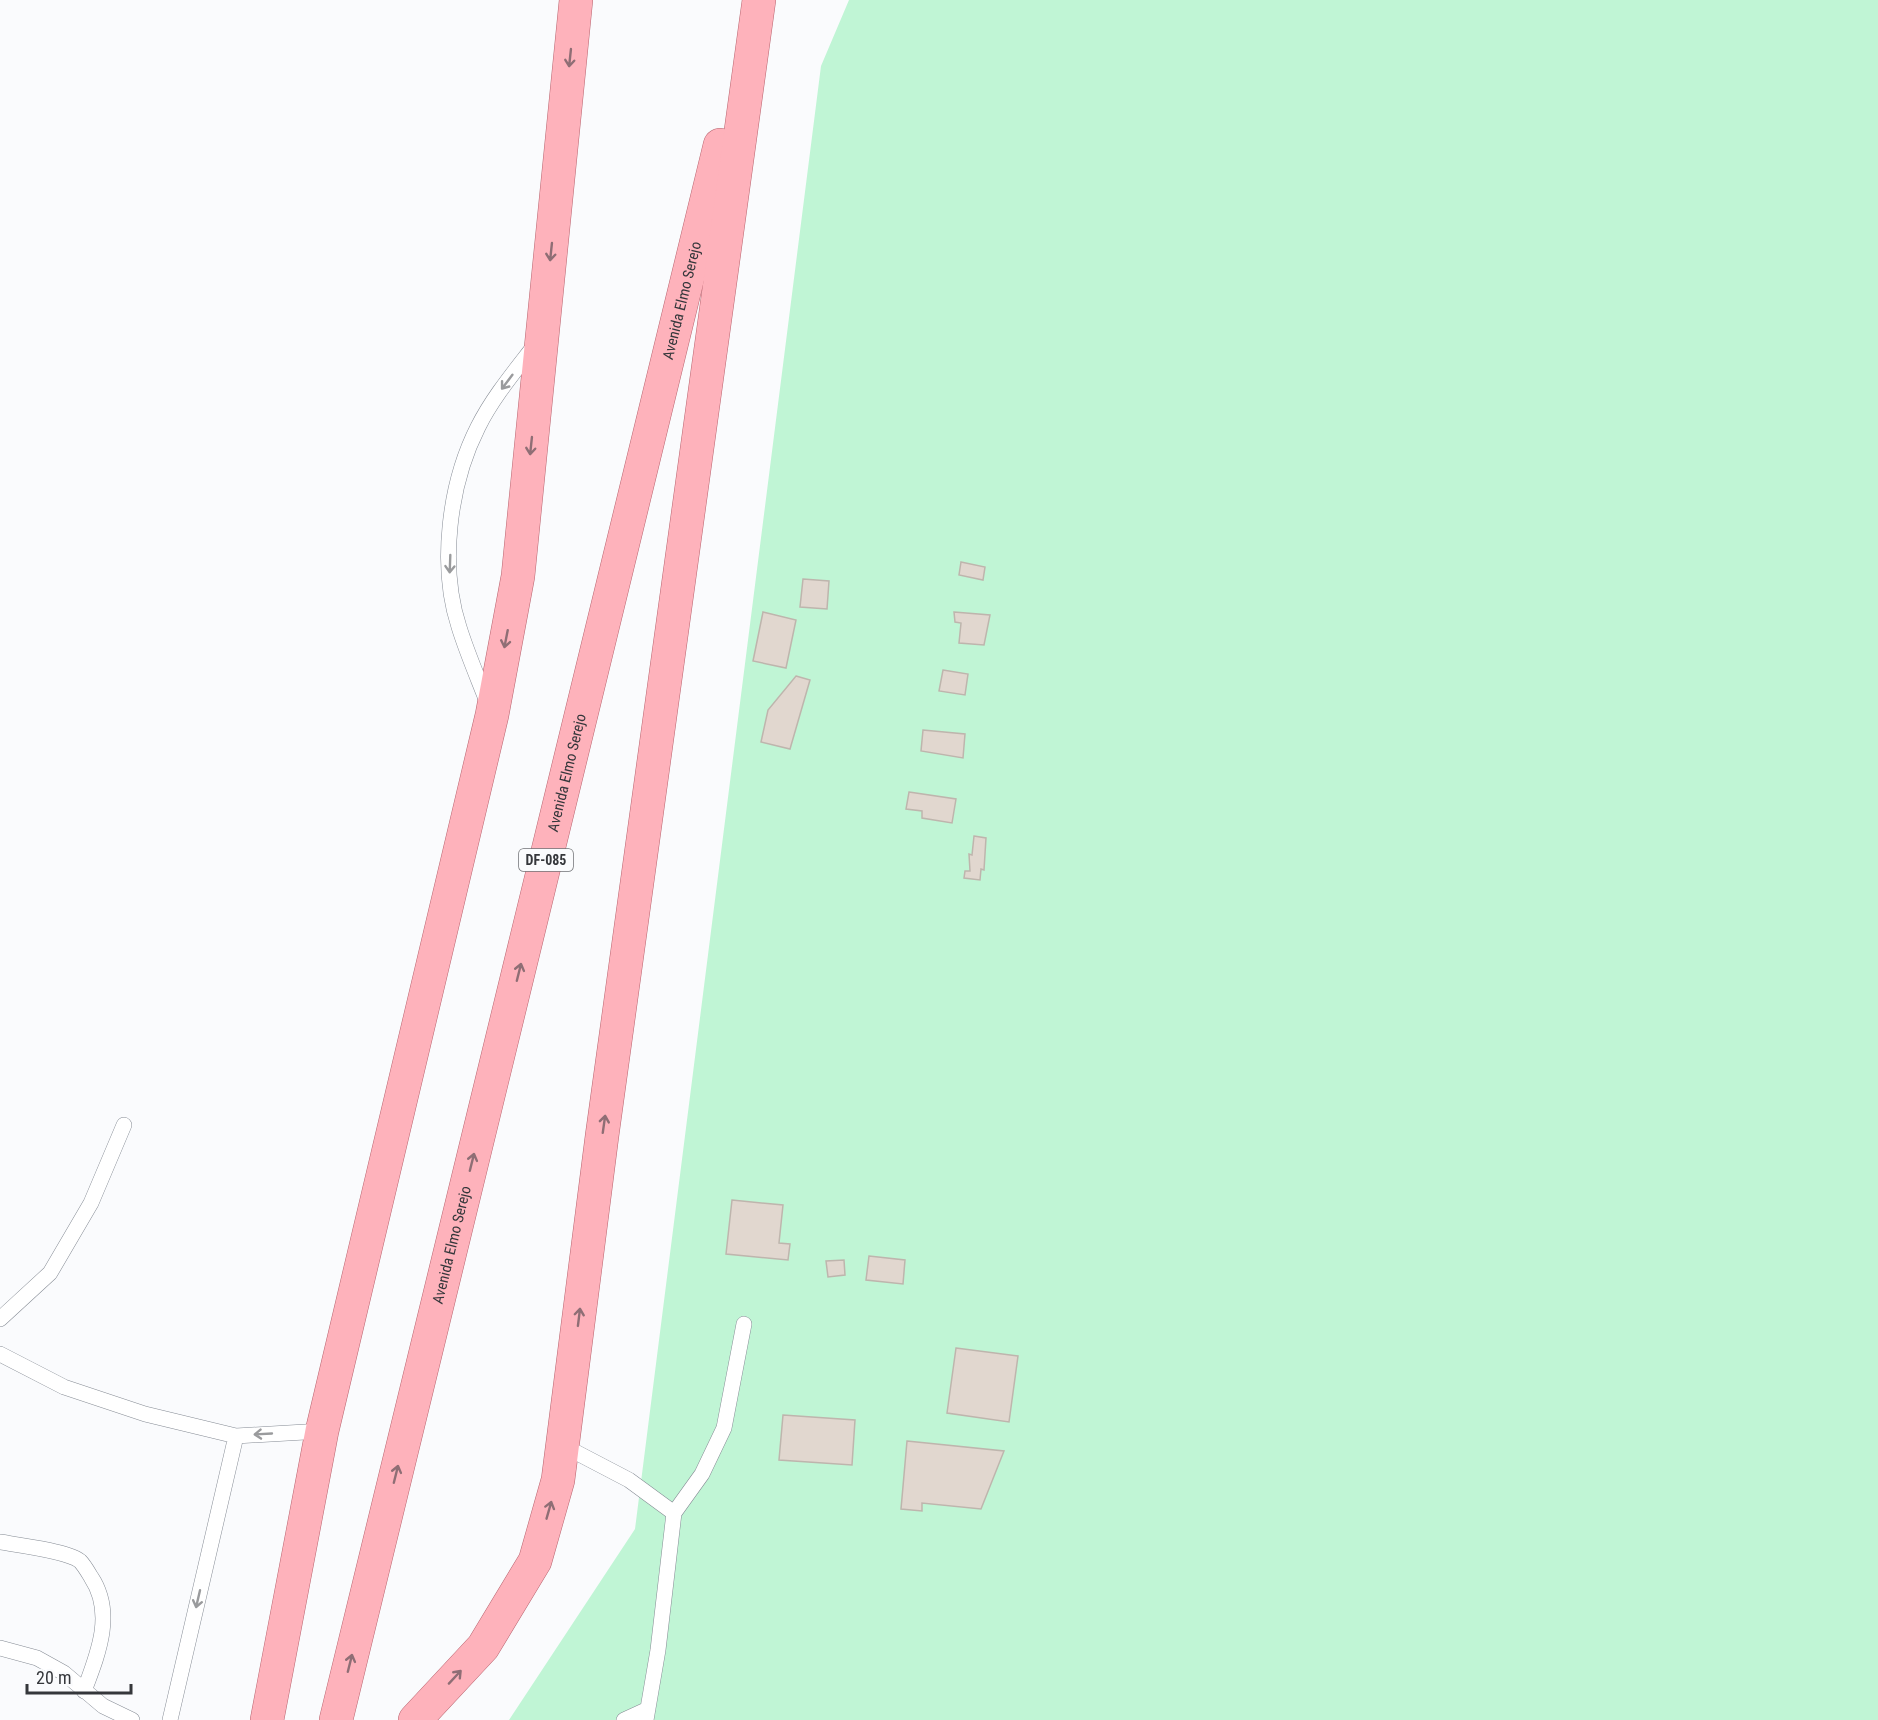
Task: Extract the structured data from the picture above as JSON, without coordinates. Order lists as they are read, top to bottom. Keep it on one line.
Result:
{"streets":{"main road":["Avenida Elmo Serejo","DF-085"]},"scale_bar":"20 m"}
